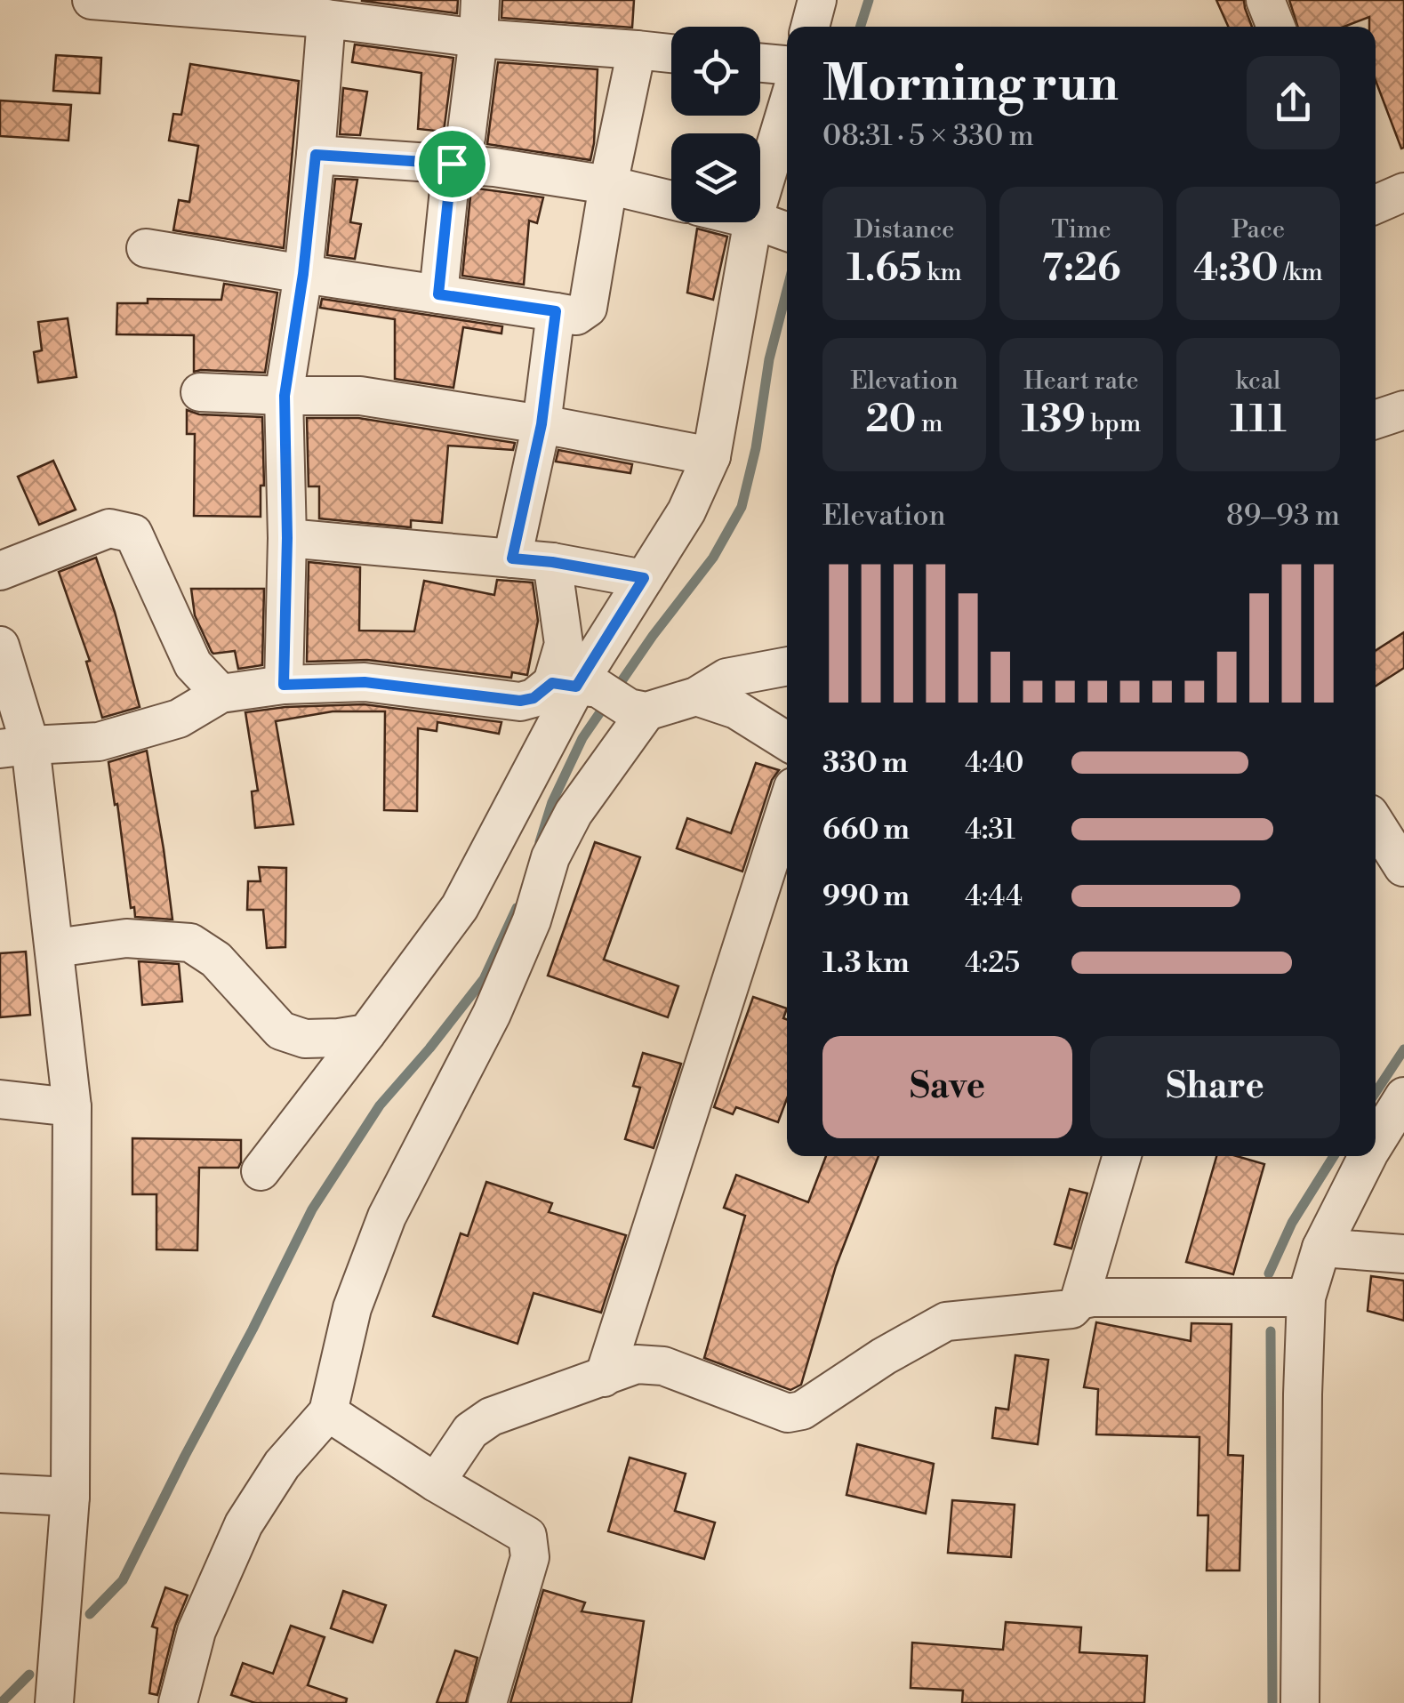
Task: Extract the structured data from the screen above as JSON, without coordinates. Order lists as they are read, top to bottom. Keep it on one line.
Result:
{"page":{"heading":["Morning run","08:31 · 5 × 330 m"],"stats":[["Distance","1.65 km"],["Time","7:26"],["Pace","4:30 /km"],["Elevation","20 m"],["Heart rate","139 bpm"],["kcal","111"]],"chart":["Elevation","89–93 m"],"list":[{"name":"330 m","note":"4:40"},{"name":"660 m","note":"4:31"},{"name":"990 m","note":"4:44"},{"name":"1.3 km","note":"4:25"}],"buttons":["Save","Share"]}}
